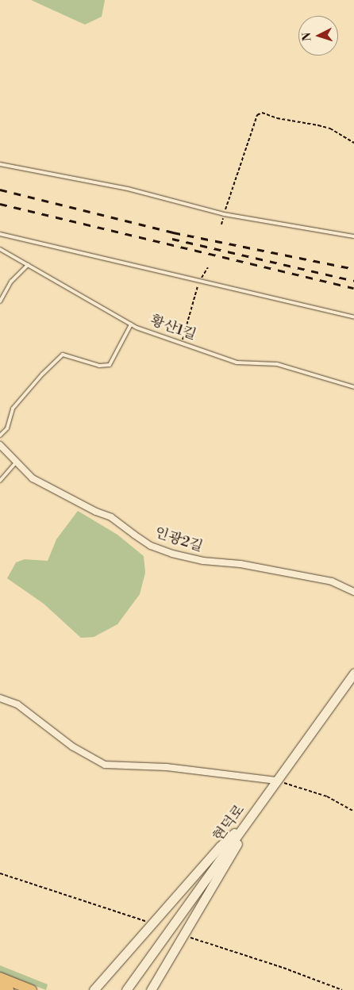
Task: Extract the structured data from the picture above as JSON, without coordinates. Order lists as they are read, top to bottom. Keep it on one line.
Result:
{"streets":{"street":["인광2길","현덕로"],"lane":["황산1길"]},"north":"left"}
